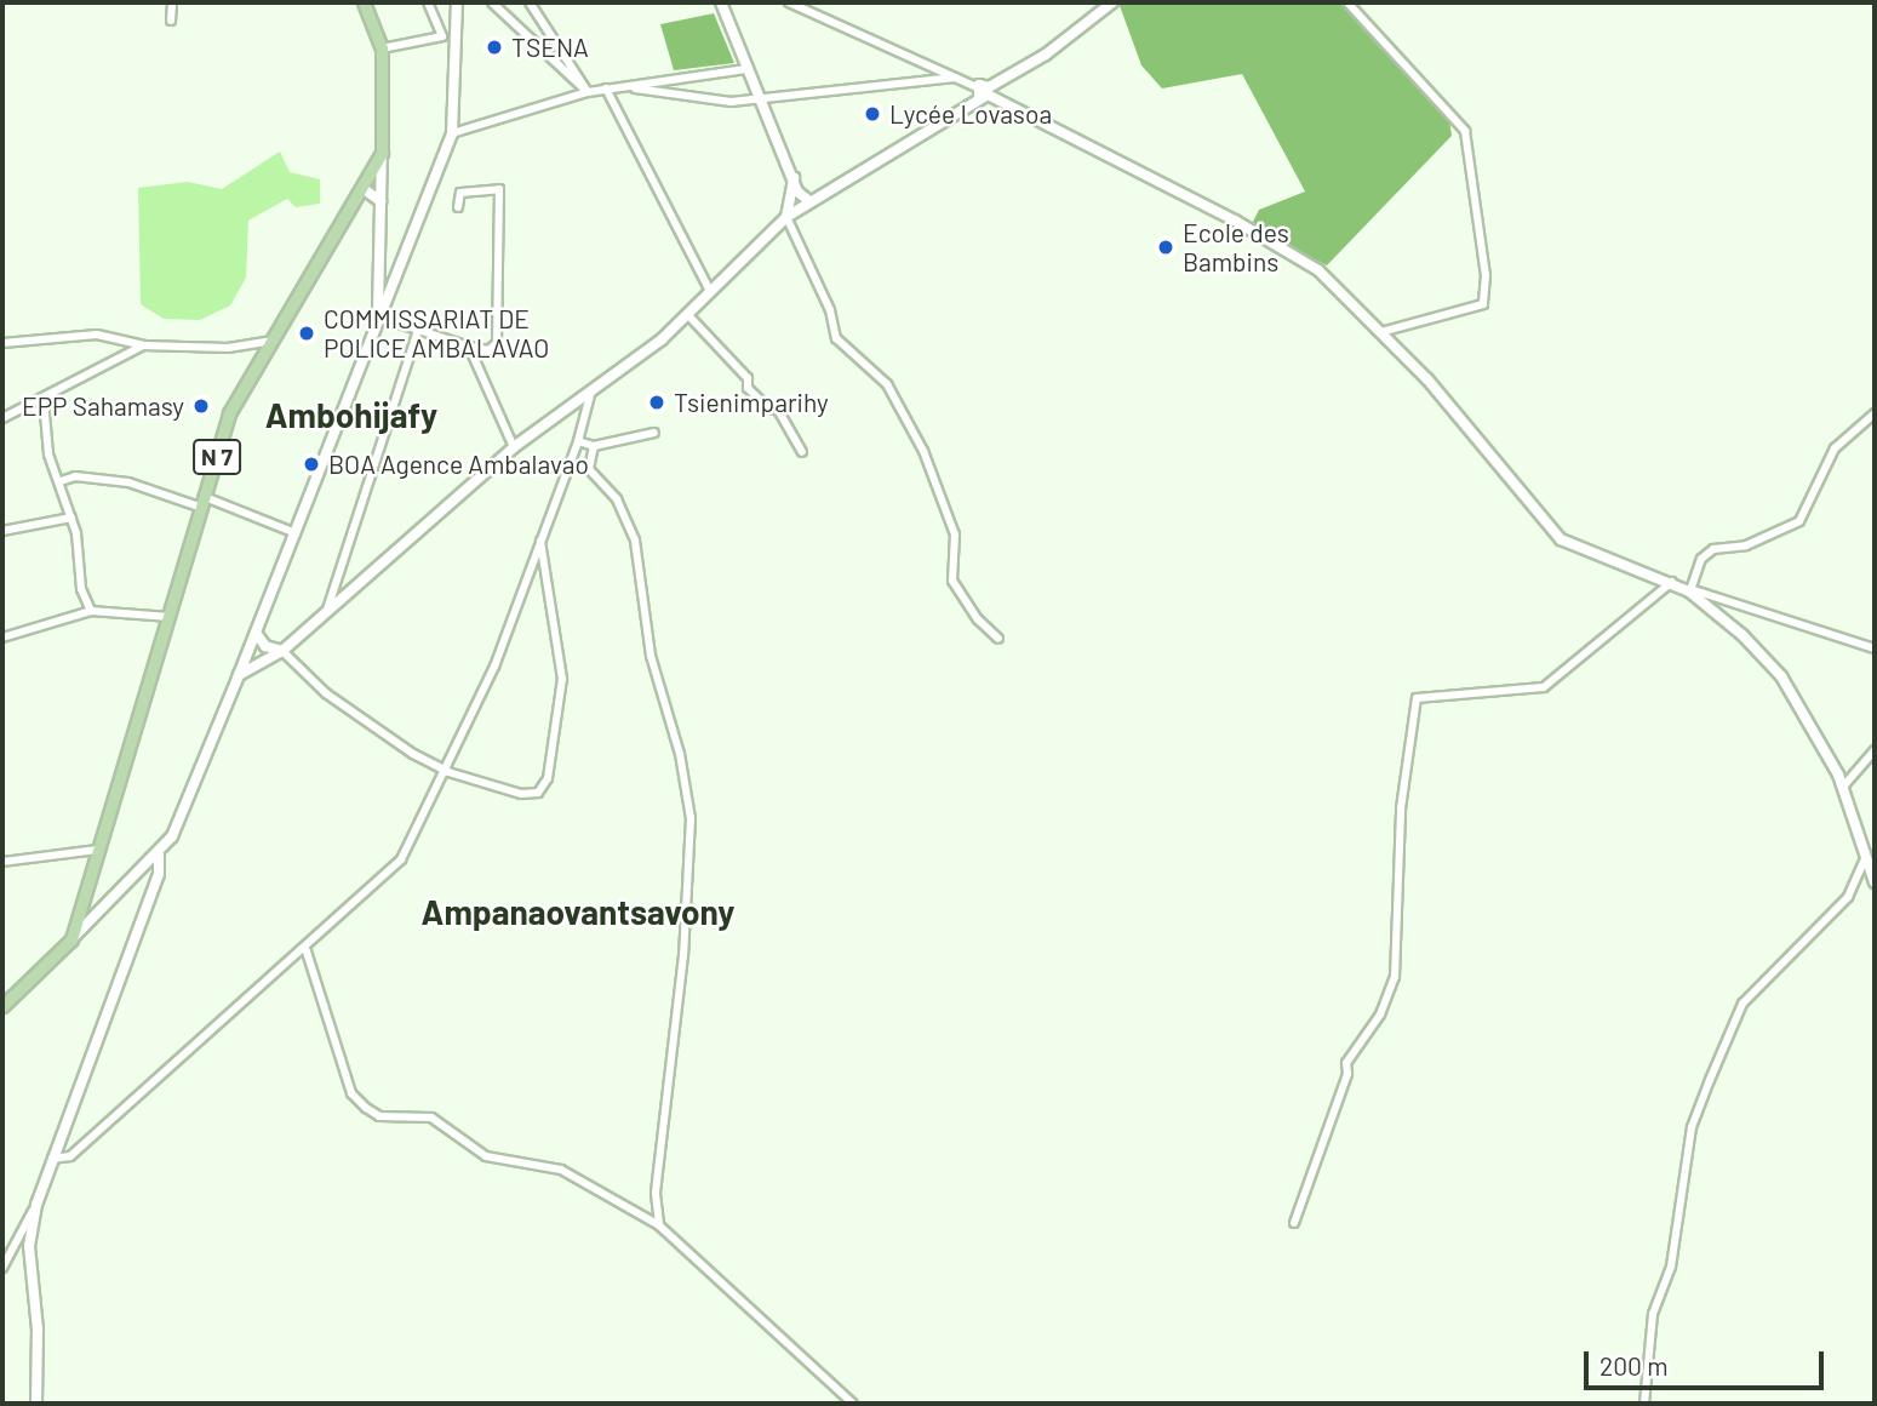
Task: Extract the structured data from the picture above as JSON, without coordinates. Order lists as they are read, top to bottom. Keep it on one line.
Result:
{"streets":{"main road":["N 7"]},"districts":["Ambohijafy","Ampanaovantsavony"],"places":["TSENA","Lycée Lovasoa","Ecole des Bambins","COMMISSARIAT DE POLICE AMBALAVAO","Tsienimparihy","EPP Sahamasy","BOA Agence Ambalavao"],"scale_bar":"200 m"}
